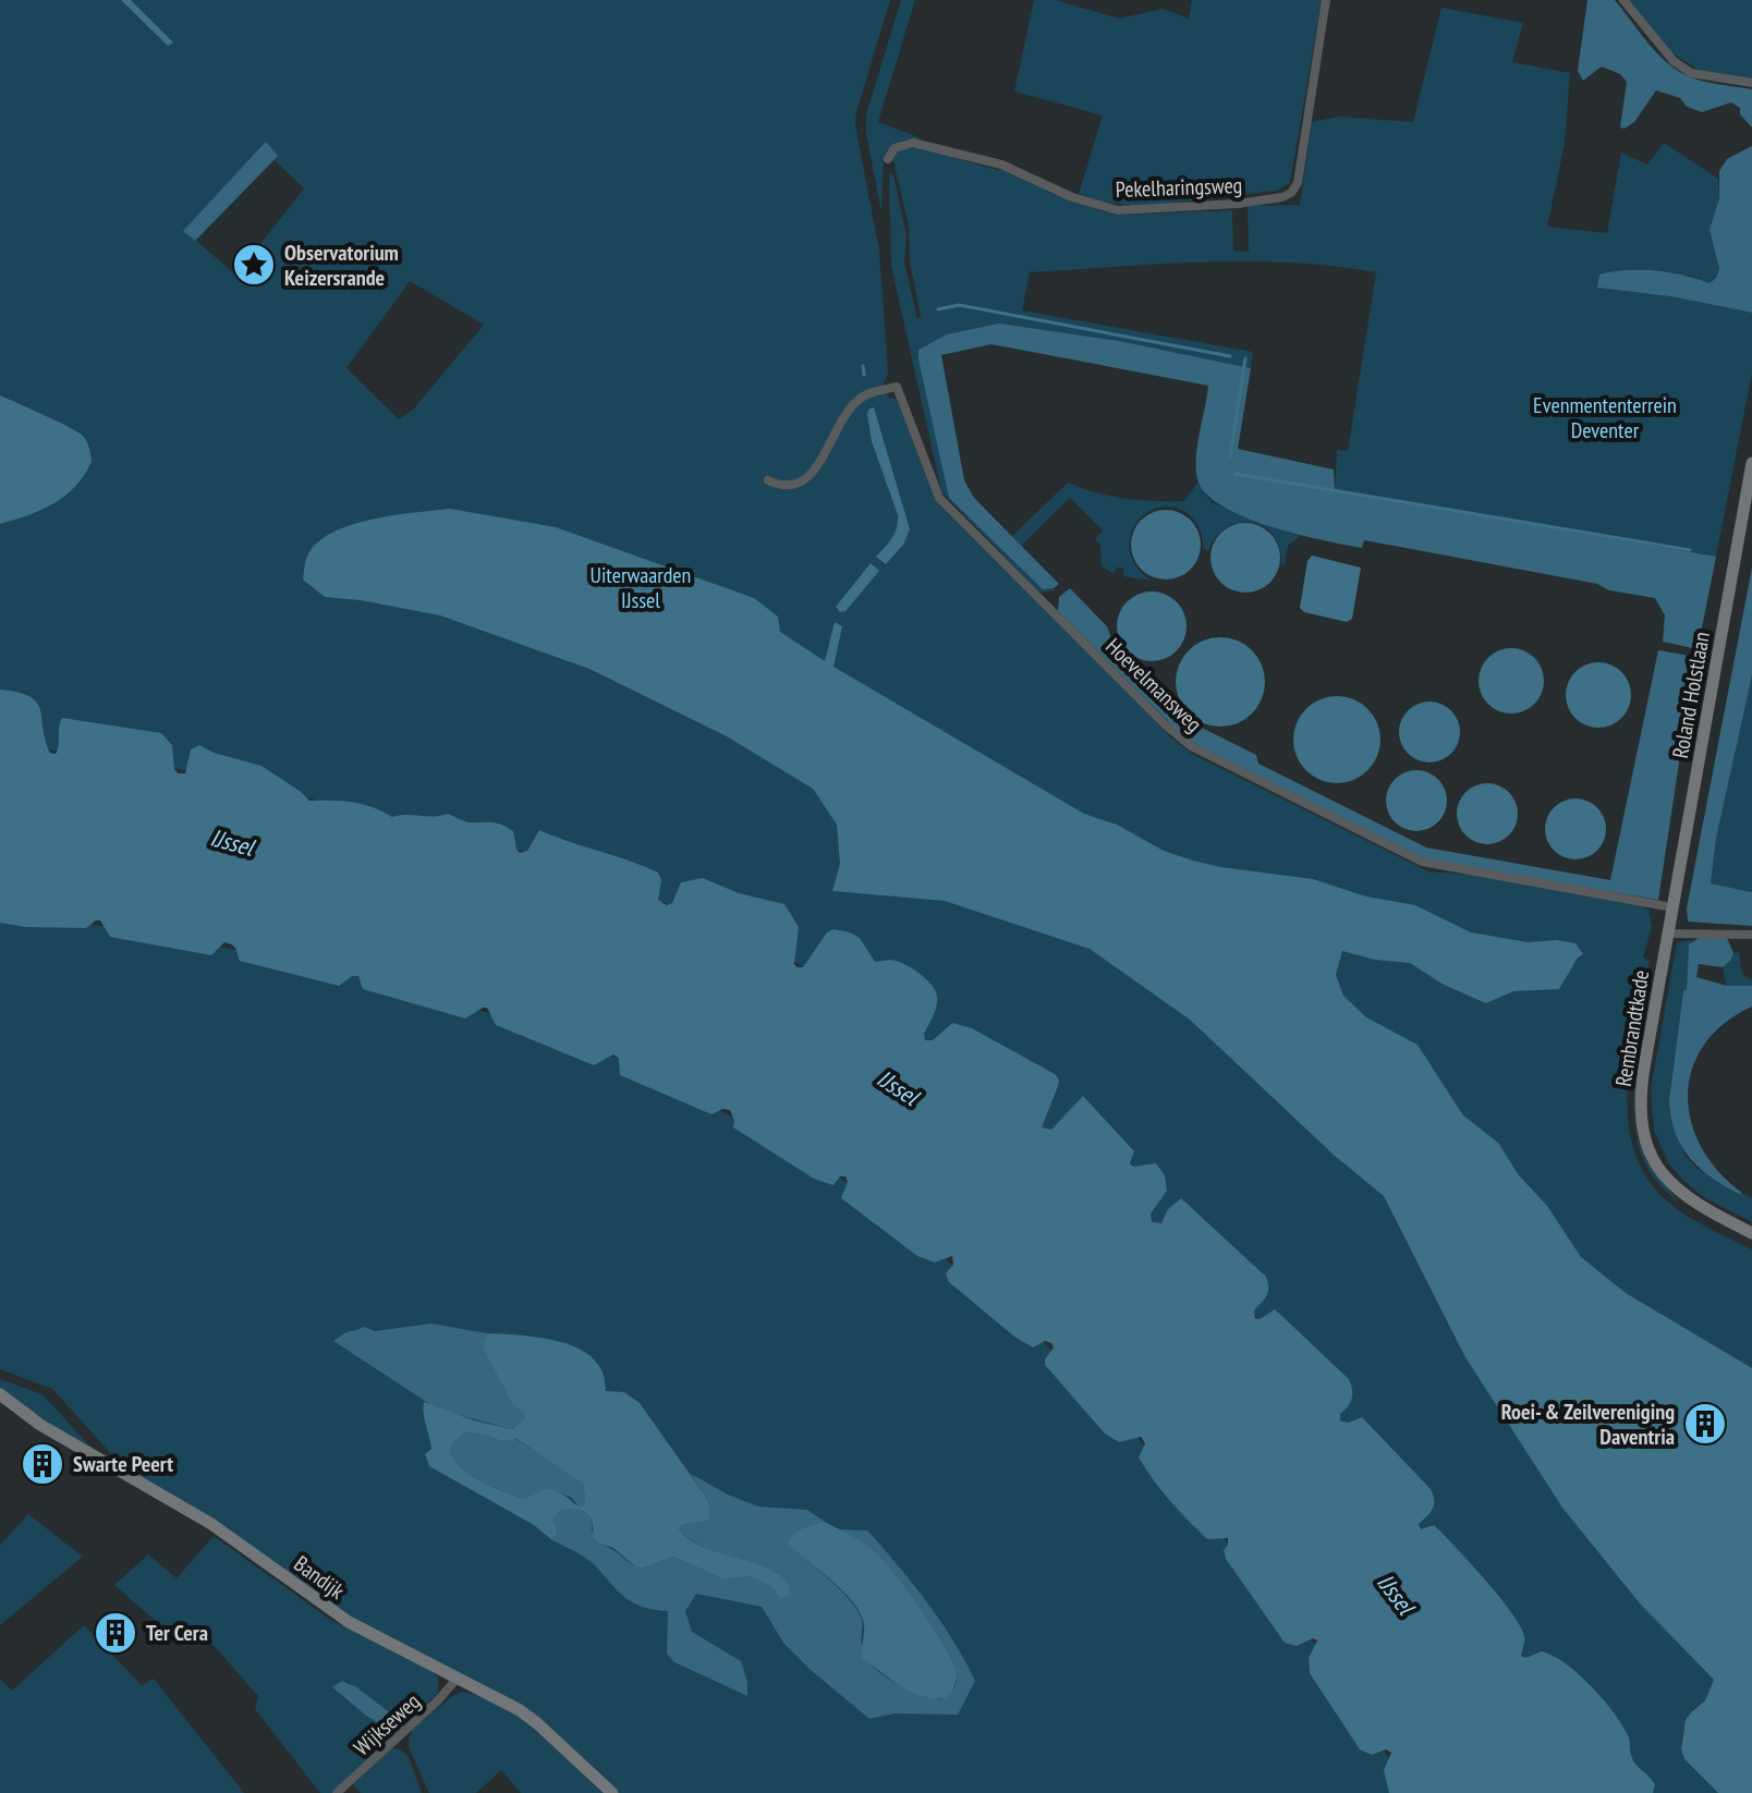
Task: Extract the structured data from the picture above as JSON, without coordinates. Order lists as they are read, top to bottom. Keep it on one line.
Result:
{"streets":{"street":["Pekelharingsweg","Hoevelmansweg","Roland Holstlaan","Rembrandtkade","Bandijk","Wijkseweg"]},"crossings":[["Hoevelmansweg","Roland Holstlaan"],["Roland Holstlaan","Rembrandtkade"],["Bandijk","Wijkseweg"]],"water":["IJssel"],"parks":["Evenmententerrein Deventer","Uiterwaarden IJssel"],"places":{"place":["Observatorium Keizersrande"],"building":["Roei- & Zeilvereniging Daventria","Swarte Peert","Ter Cera"]}}
